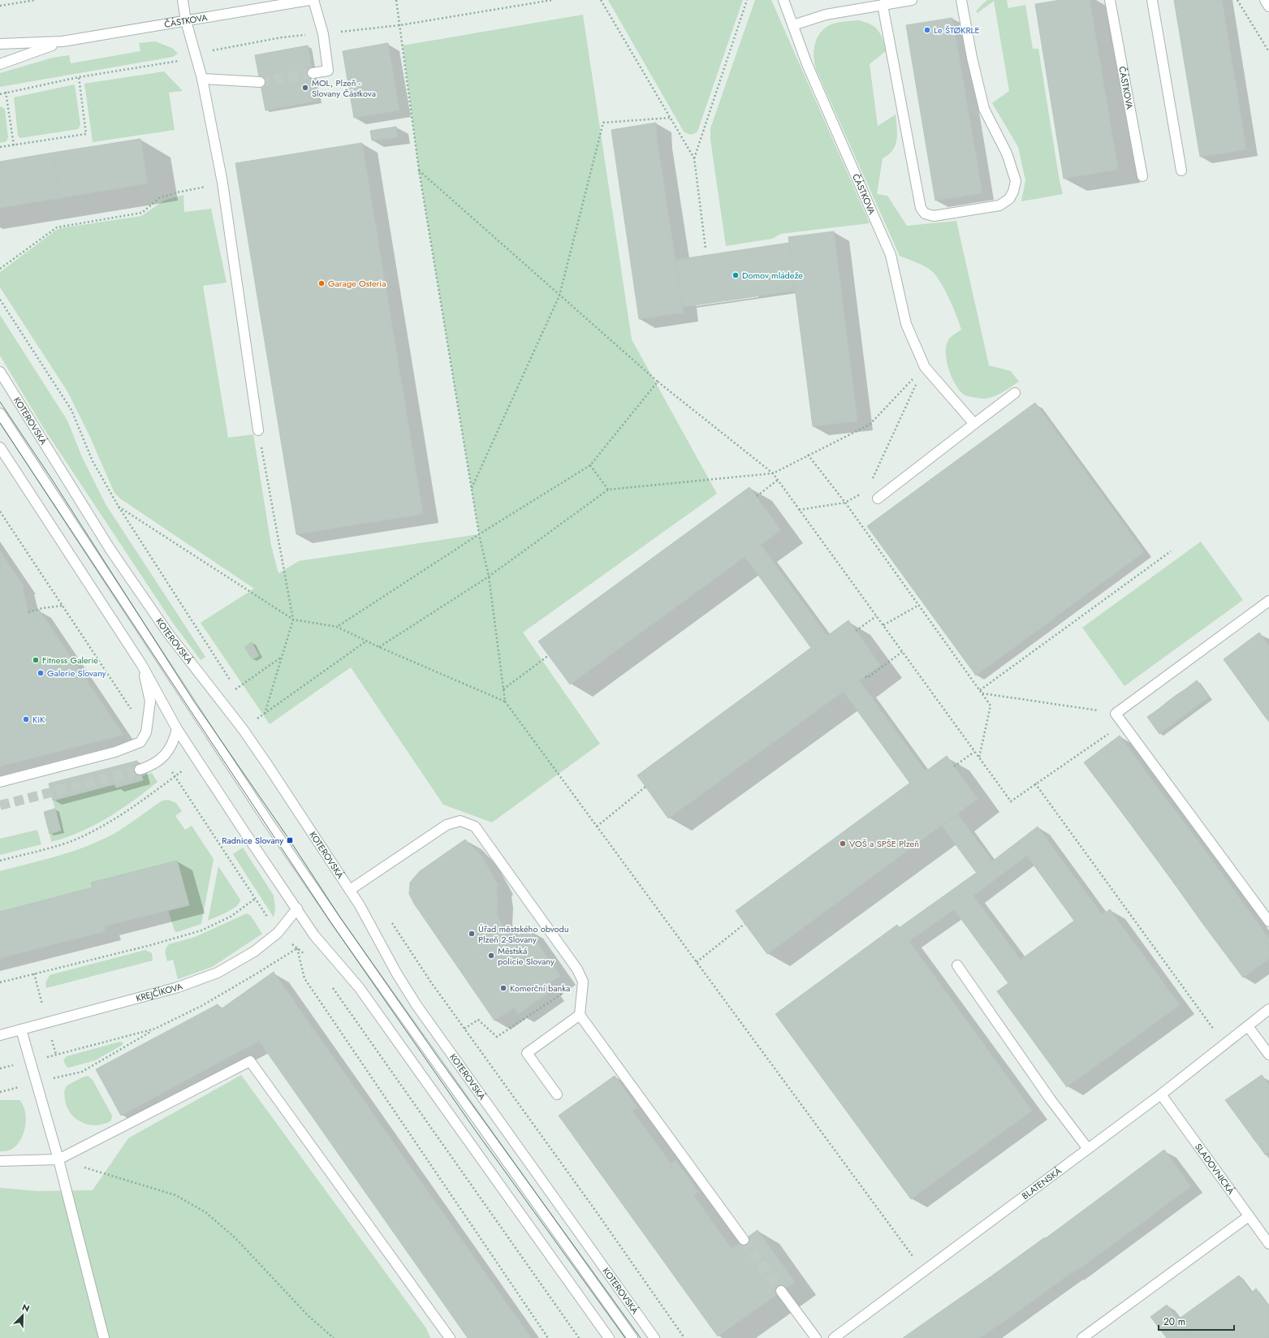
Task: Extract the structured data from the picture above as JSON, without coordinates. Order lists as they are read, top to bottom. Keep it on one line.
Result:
{"streets":{"street":["ČÁSTKOVA","KOTEROVSKÁ","KREJČÍKOVA","SLADOVNICKÁ","BLATENSKÁ"]},"crossings":[["SLADOVNICKÁ","BLATENSKÁ"]],"places":{"other":["Le ŠTØKRLE","MOL, Plzeň - Slovany Částkova","Domov mládeže","Garage Osteria","Fitness Galerie","Galerie Slovany","KiK","VOŠ a SPŠE Plzeň","Úřad městského obvodu Plzeň 2-Slovany","Městská policie Slovany","Komerční banka"],"transit":["Radnice Slovany"]},"scale_bar":"20 m","north":"top right"}
